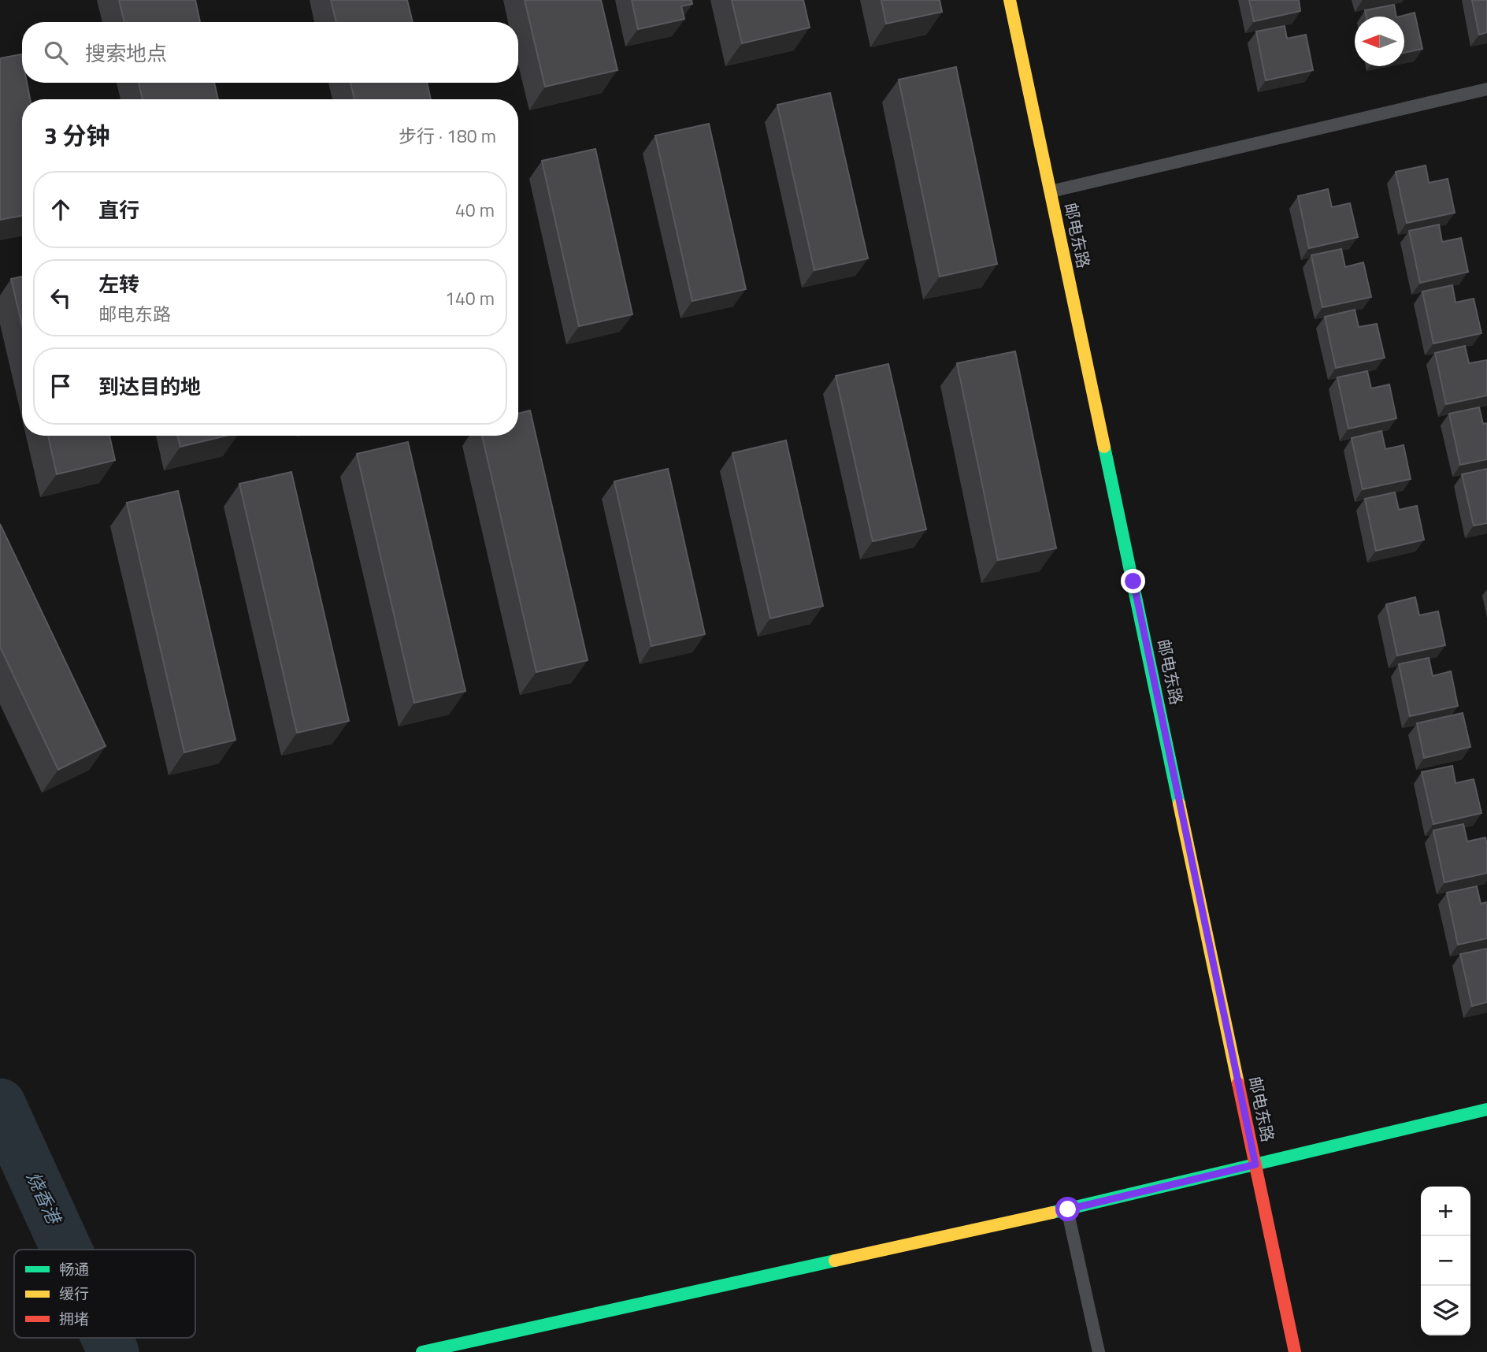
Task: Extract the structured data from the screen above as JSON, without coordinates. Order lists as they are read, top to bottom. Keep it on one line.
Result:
{"streets":{"street":["邮电东路"]},"water":["烧香港"],"legend":["畅通","缓行","拥堵"],"north":"left","page":{"search":"搜索地点","heading":["3 分钟","步行 · 180 m"],"list":[["直行","40 m"],["左转","邮电东路","140 m"],"到达目的地"],"map_buttons":["+","−"]}}
